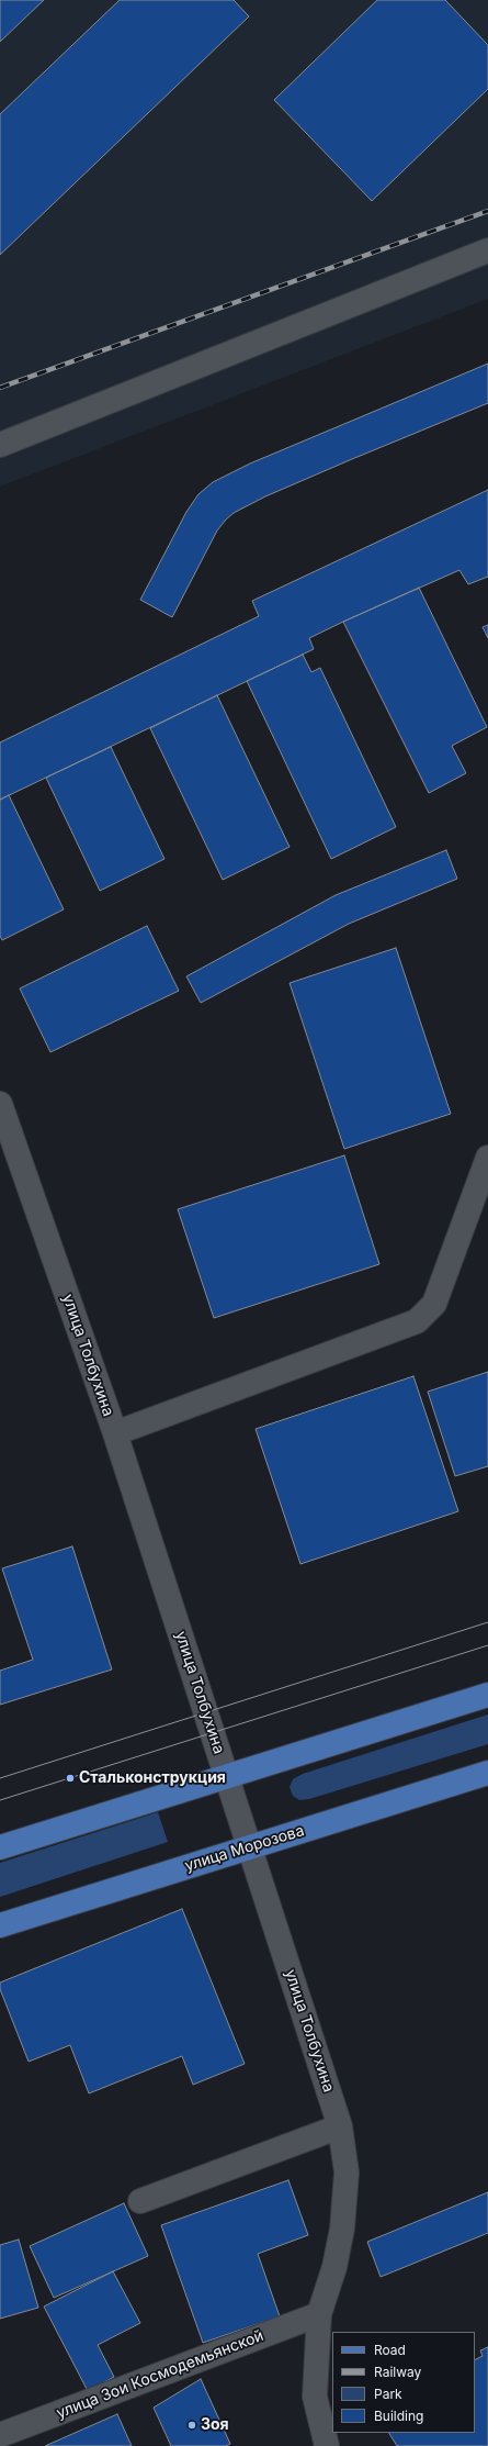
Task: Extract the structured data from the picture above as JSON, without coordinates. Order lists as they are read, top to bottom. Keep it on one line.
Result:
{"streets":{"main road":["улица Морозова"],"street":["улица Толбухина","улица Зои Космодемьянской"]},"crossings":[["улица Толбухина","улица Морозова"],["улица Толбухина","улица Зои Космодемьянской"]],"places":["Стальконструкция","Зоя"],"legend":["Road","Railway","Park","Building"]}
